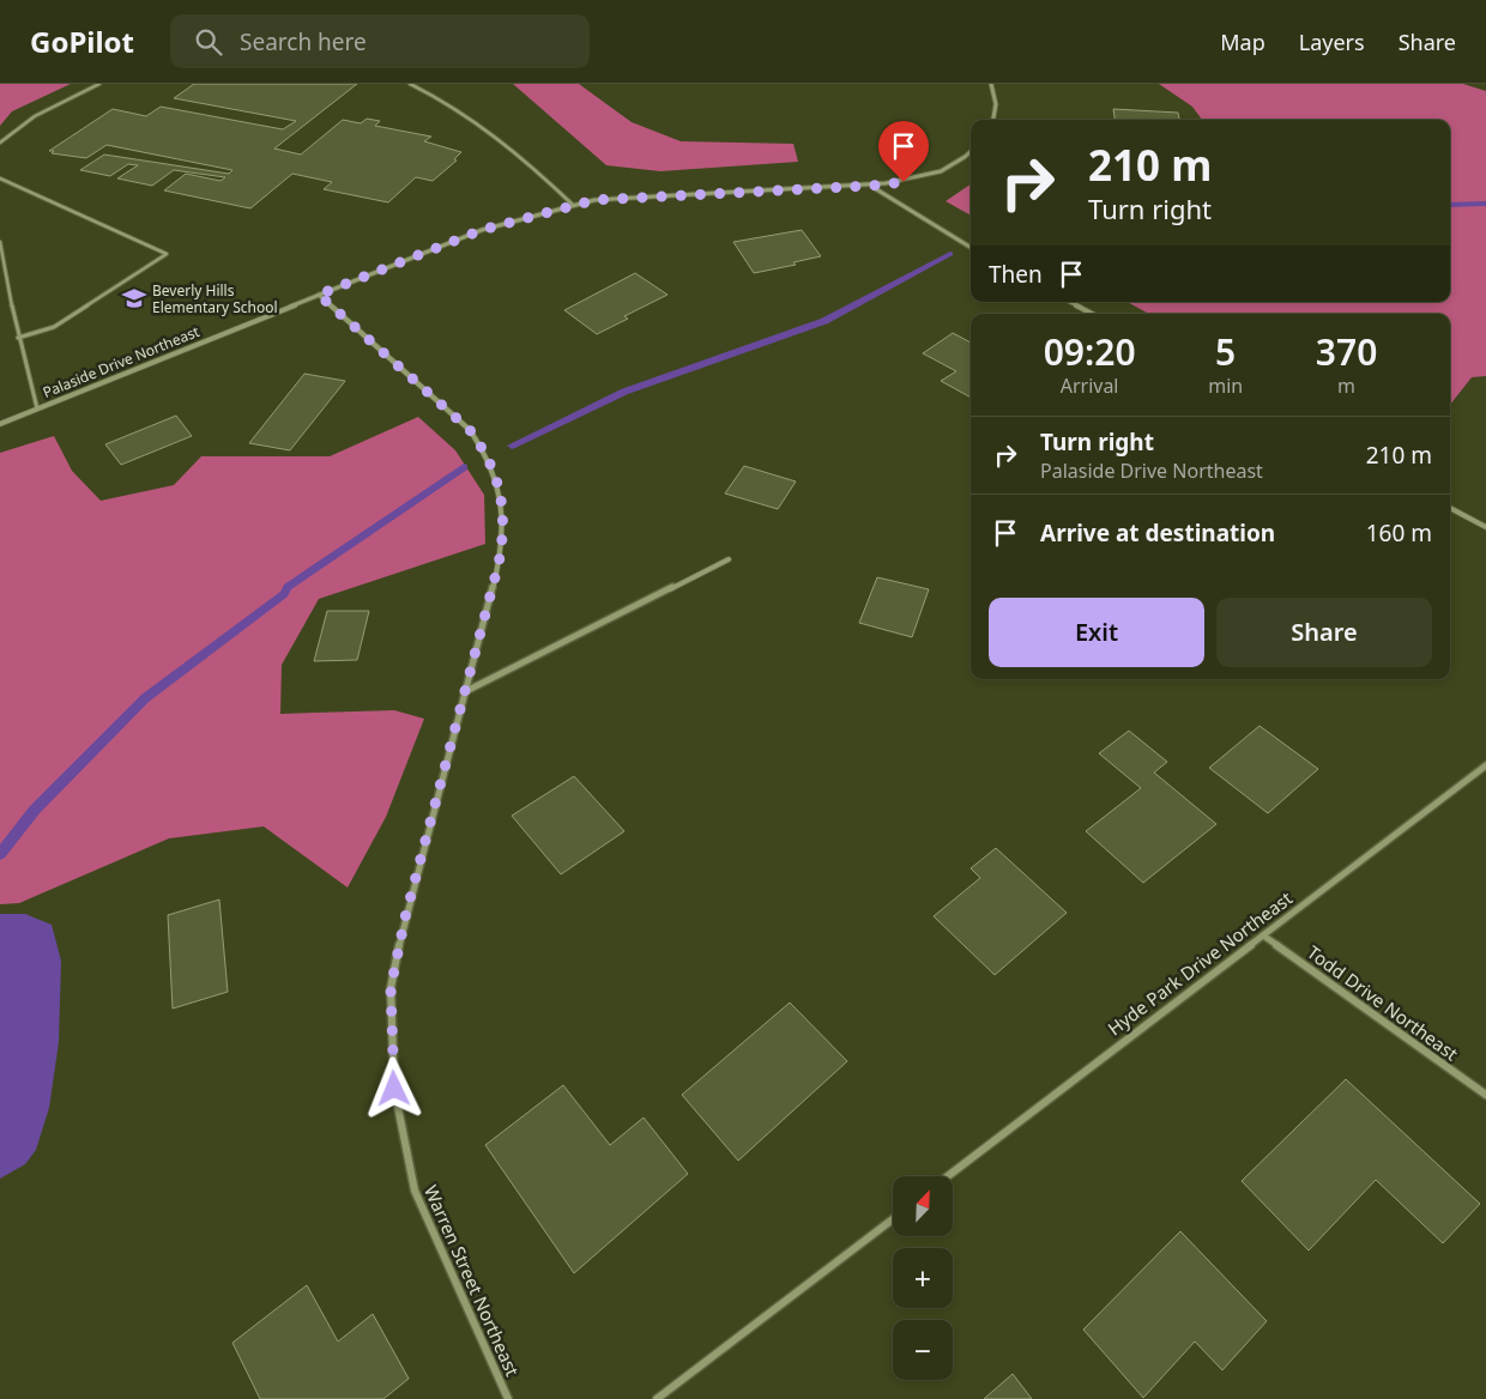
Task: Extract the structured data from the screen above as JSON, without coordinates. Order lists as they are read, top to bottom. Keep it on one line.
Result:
{"streets":{"street":["Palaside Drive Northeast","Hyde Park Drive Northeast","Todd Drive Northeast","Warren Street Northeast"]},"crossings":[["Palaside Drive Northeast","Warren Street Northeast"],["Hyde Park Drive Northeast","Todd Drive Northeast"]],"places":{"school or university":["Beverly Hills Elementary School"]},"north":"top right","page":{"header":"GoPilot","search":"Search here","nav":["Map","Layers","Share"],"turn":["210 m","Turn right"],"then":"Then","eta":["09:20","Arrival","5","min","370","m"],"list":[{"name":"Turn right","note":"Palaside Drive Northeast","value":"210 m"},{"name":"Arrive at destination","value":"160 m"}],"buttons":["Exit","Share"],"map_buttons":["+","−"]}}
